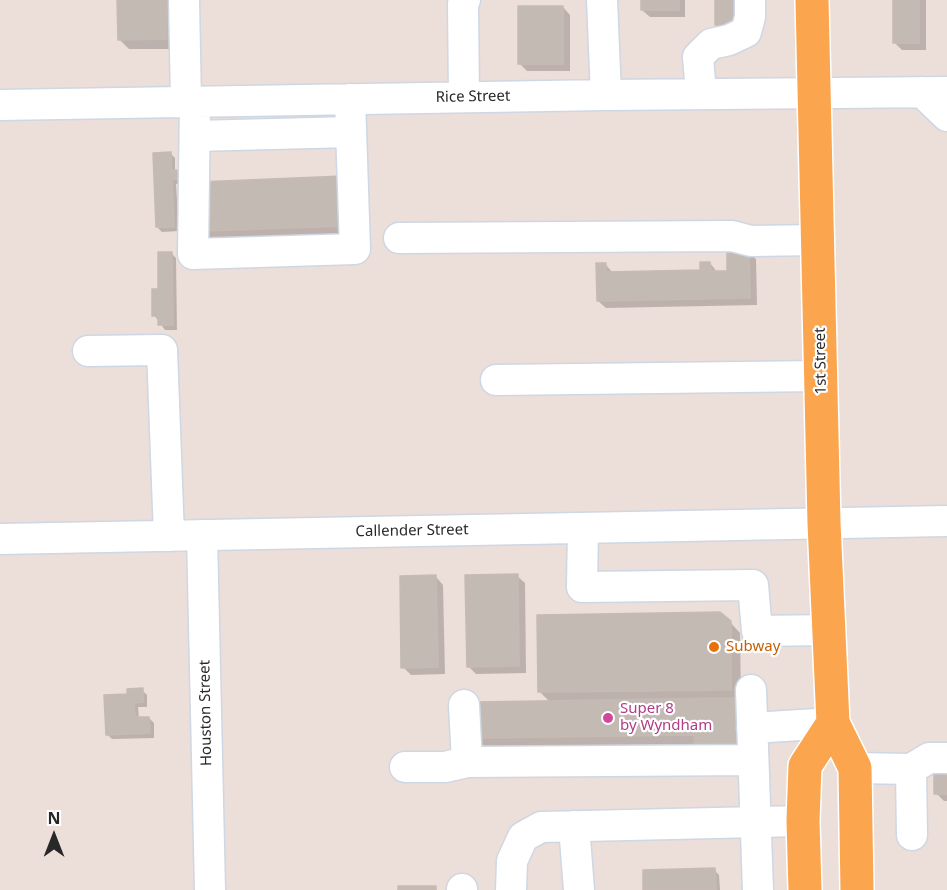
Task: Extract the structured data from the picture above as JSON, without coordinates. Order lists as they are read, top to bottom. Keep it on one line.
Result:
{"streets":{"main road":["1st Street"],"street":["Rice Street","Callender Street","Houston Street"]},"crossings":[["Rice Street","1st Street"],["1st Street","Callender Street"],["Callender Street","Houston Street"]],"places":["Subway","Super 8 by Wyndham"],"north":"top"}
